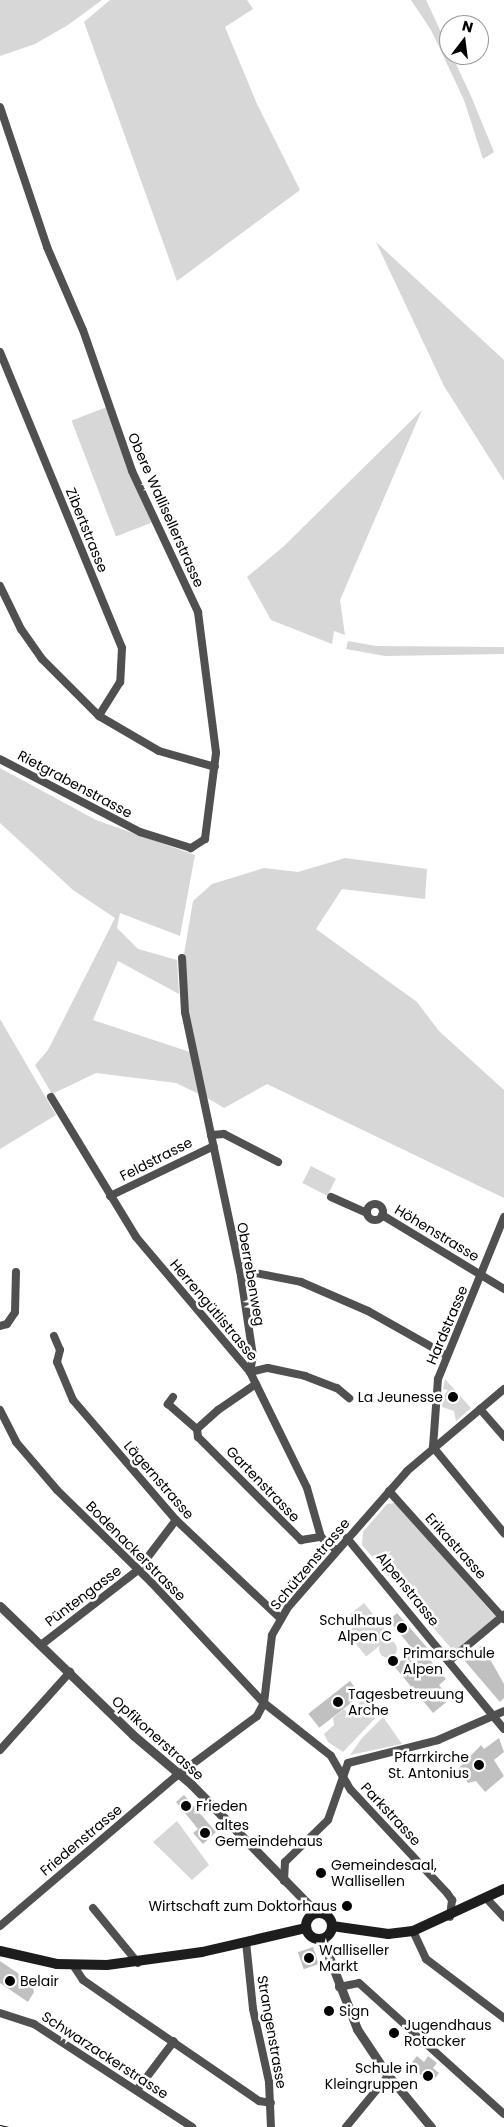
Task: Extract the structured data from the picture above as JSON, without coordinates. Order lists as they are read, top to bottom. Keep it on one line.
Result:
{"streets":{"street":["Obere Wallisellerstrasse","Zibertstrasse","Rietgrabenstrasse","Feldstrasse","Höhenstrasse","Oberrebenweg","Herrengütlistrasse","Hardstrasse","Lägernstrasse","Gartenstrasse","Erikastrasse","Bodenackerstrasse","Schützenstrasse","Alpenstrasse","Püntengasse","Opfikonerstrasse","Parkstrasse","Friedenstrasse","Strangenstrasse","Schwarzackerstrasse"]},"crossings":[["Obere Wallisellerstrasse","Rietgrabenstrasse"],["Feldstrasse","Oberrebenweg"],["Feldstrasse","Herrengütlistrasse"],["Höhenstrasse","Hardstrasse"],["Oberrebenweg","Herrengütlistrasse"],["Herrengütlistrasse","Gartenstrasse"],["Hardstrasse","Schützenstrasse"],["Lägernstrasse","Schützenstrasse"],["Lägernstrasse","Püntengasse"],["Erikastrasse","Schützenstrasse"],["Bodenackerstrasse","Schützenstrasse"],["Bodenackerstrasse","Püntengasse"],["Bodenackerstrasse","Parkstrasse"],["Schützenstrasse","Alpenstrasse"],["Püntengasse","Opfikonerstrasse"],["Opfikonerstrasse","Friedenstrasse"]],"places":["La Jeunesse","Schulhaus Alpen C","Primarschule Alpen","Tagesbetreuung Arche","Pfarrkirche St. Antonius","Frieden","altes Gemeindehaus","Gemeindesaal, Wallisellen","Wirtschaft zum Doktorhaus","Walliseller Markt","Belair","Sign","Jugendhaus Rotacker","Schule in Kleingruppen"],"north":"top"}
